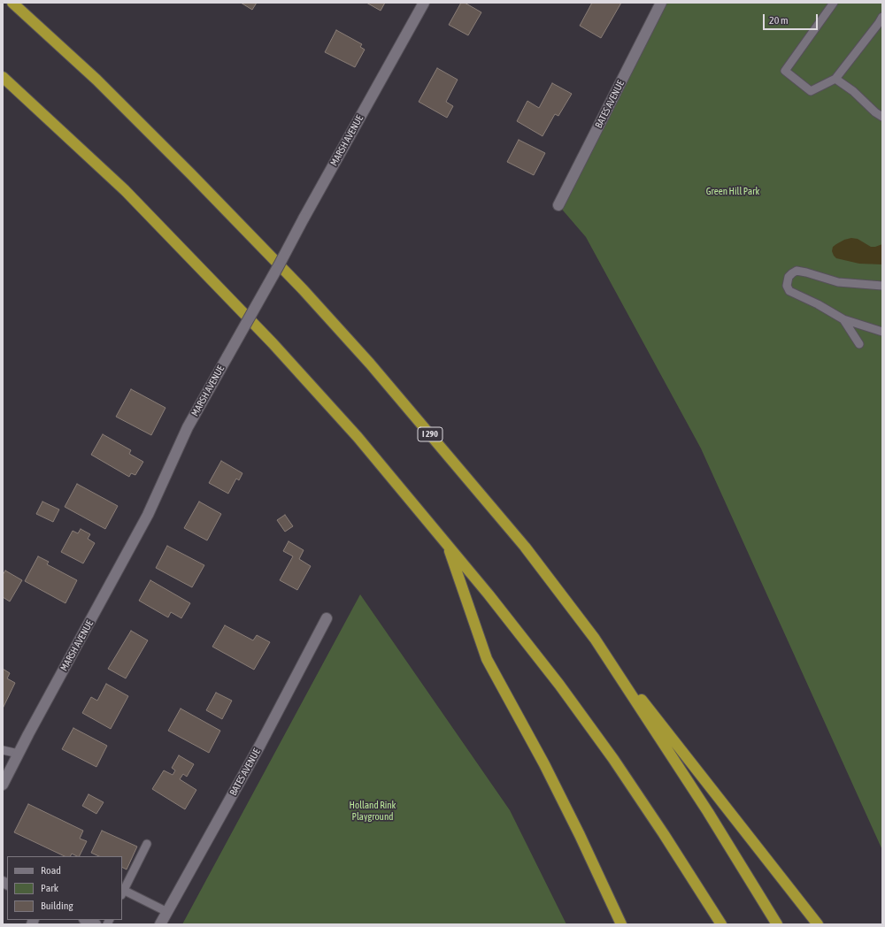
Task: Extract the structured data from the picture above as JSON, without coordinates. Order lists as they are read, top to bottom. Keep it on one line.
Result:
{"streets":{"highway":["I 290"],"street":["BATES AVENUE","MARSH AVENUE"]},"parks":["Green Hill Park","Holland Rink Playground"],"legend":["Road","Park","Building"],"scale_bar":"20 m"}
